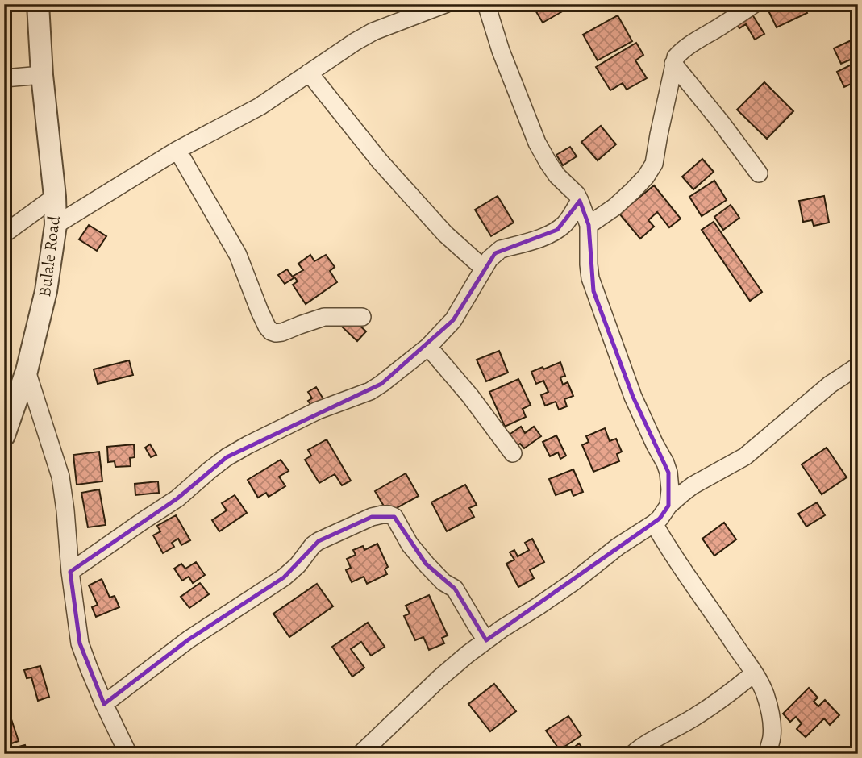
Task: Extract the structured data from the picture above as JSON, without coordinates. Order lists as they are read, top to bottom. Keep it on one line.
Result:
{"streets":{"street":["Bulale Road"]}}
